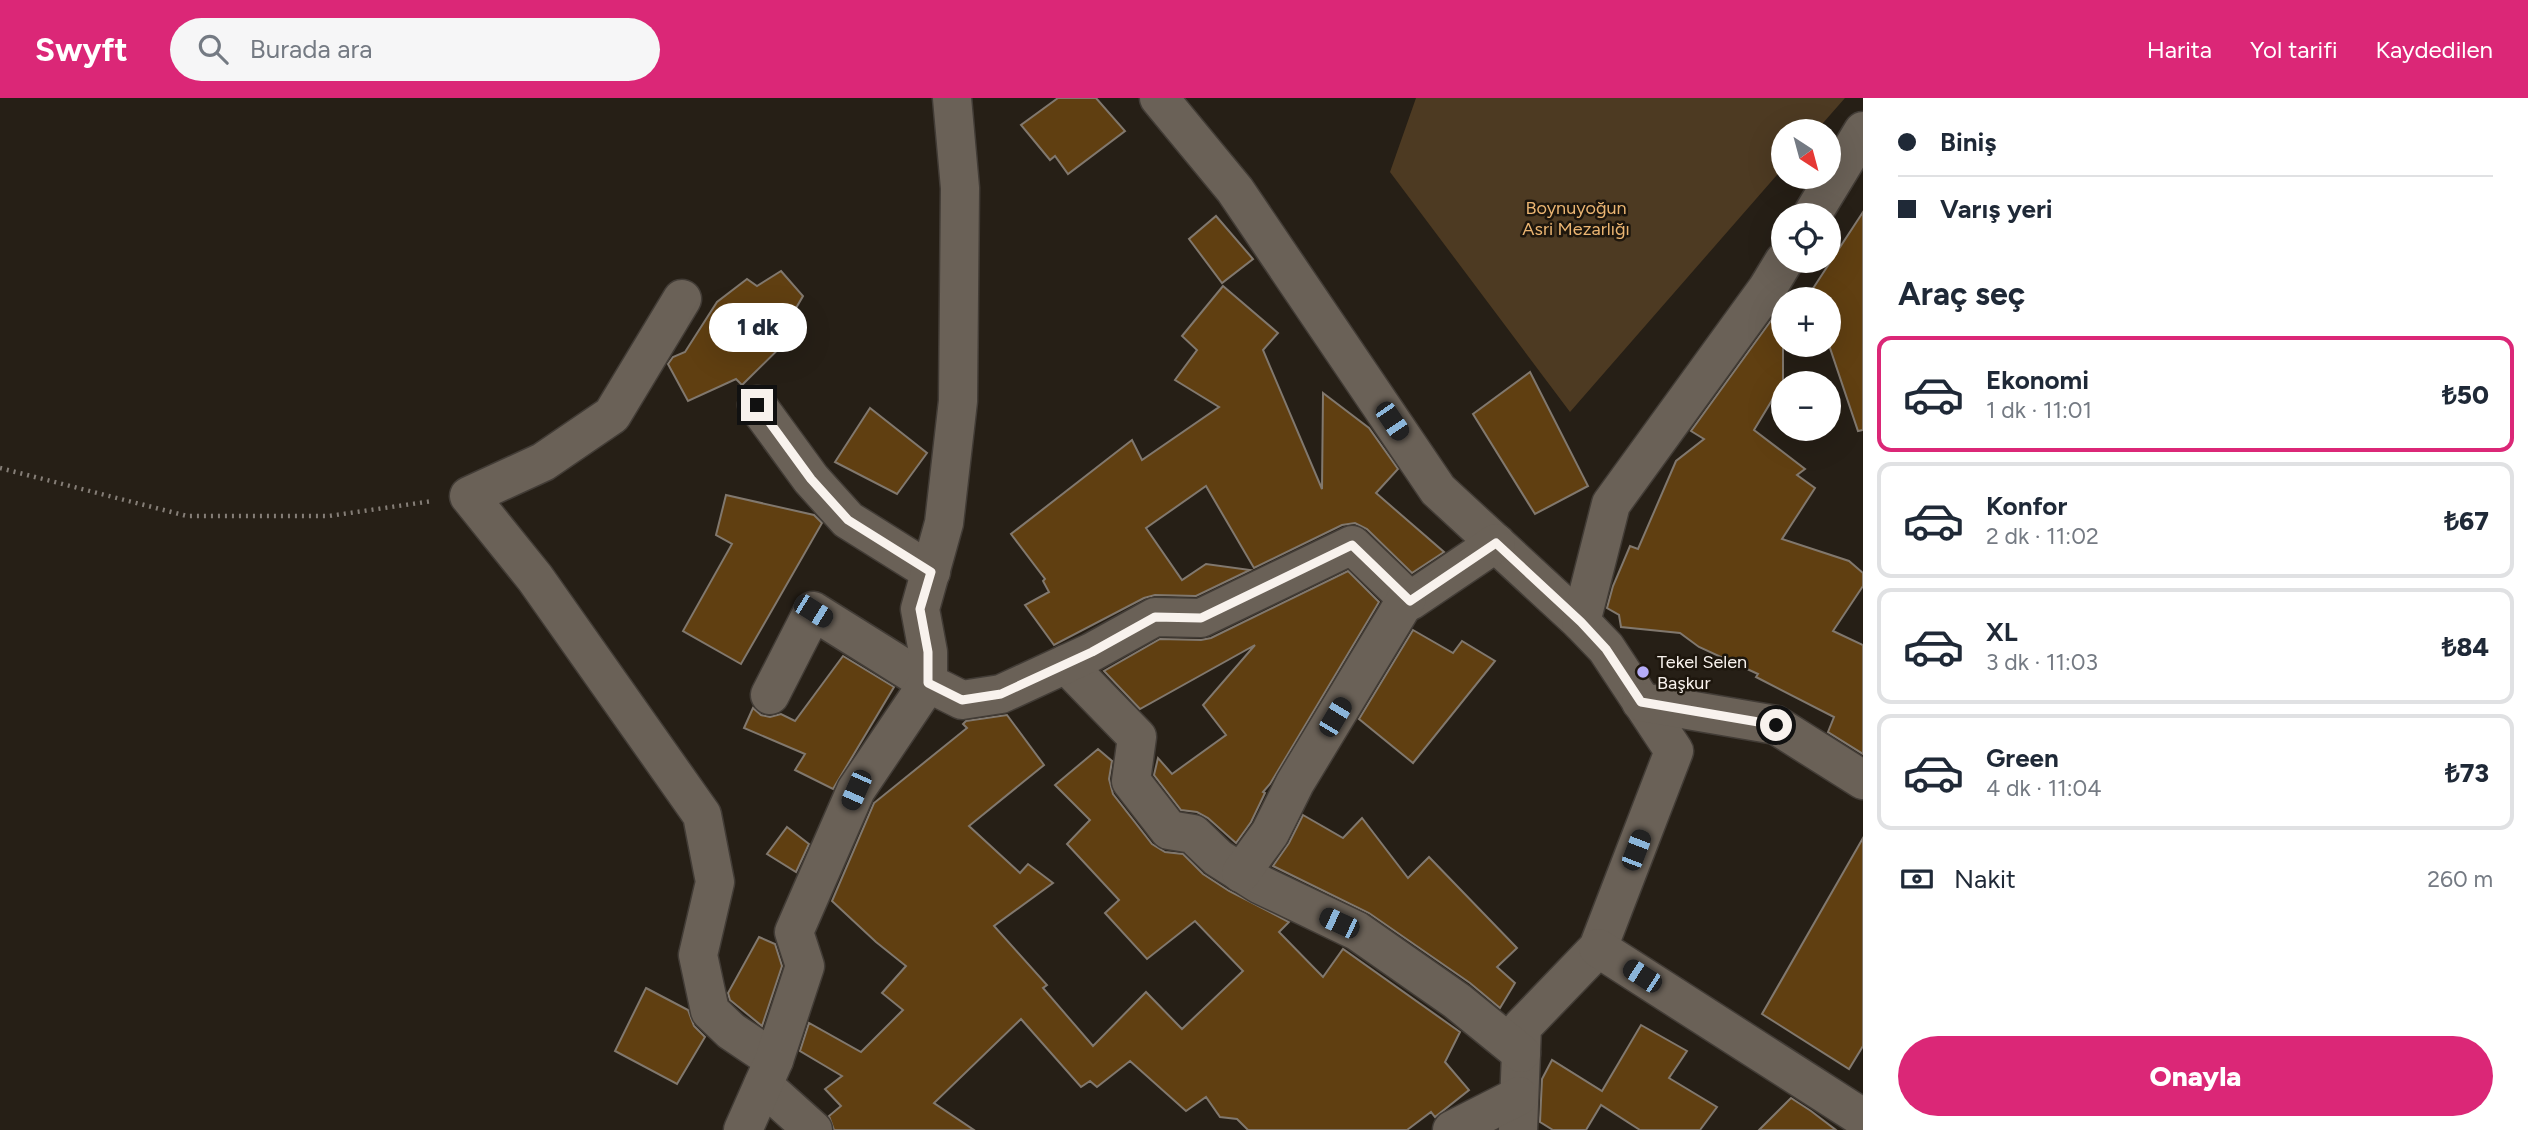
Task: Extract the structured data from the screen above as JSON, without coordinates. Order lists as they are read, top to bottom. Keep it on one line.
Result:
{"parks":["Boynuyoğun Asri Mezarlığı"],"places":["Tekel Selen Başkur"],"north":"bottom right","page":{"header":"Swyft","search":"Burada ara","nav":["Harita","Yol tarifi","Kaydedilen"],"banner":["Biniş","Varış yeri"],"map_buttons":["+","−"],"heading":"Araç seç","bubble":"1 dk","list":[{"name":"Ekonomi","note":"1 dk · 11:01","value":"₺50"},{"name":"Konfor","note":"2 dk · 11:02","value":"₺67"},{"name":"XL","note":"3 dk · 11:03","value":"₺84"},{"name":"Green","note":"4 dk · 11:04","value":"₺73"}],"pay":["Nakit","260 m"],"buttons":"Onayla"}}
